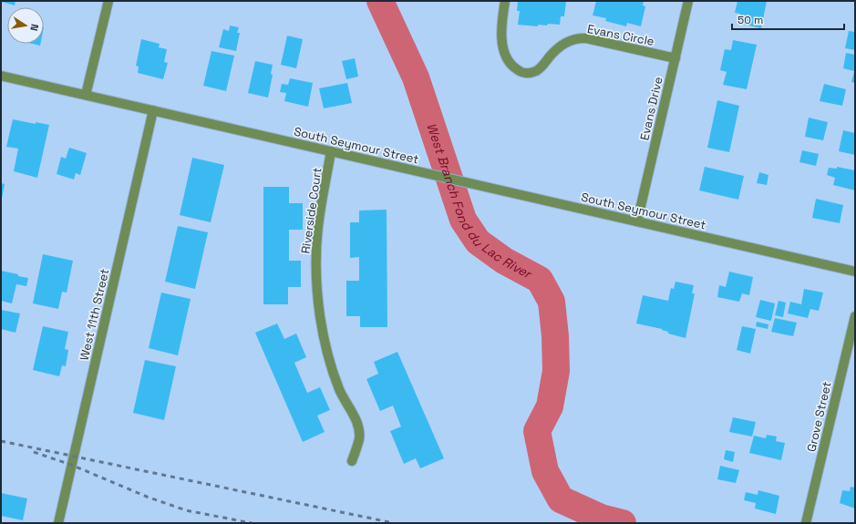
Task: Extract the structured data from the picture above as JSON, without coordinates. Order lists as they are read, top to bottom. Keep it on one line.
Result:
{"streets":{"street":["Evans Circle","Evans Drive","South Seymour Street","Riverside Court","West 11th Street","Grove Street"]},"crossings":[["Evans Circle","Evans Drive"],["Evans Drive","South Seymour Street"],["South Seymour Street","Riverside Court"],["South Seymour Street","West 11th Street"]],"water":["West Branch Fond du Lac River"],"scale_bar":"50 m","north":"right"}
